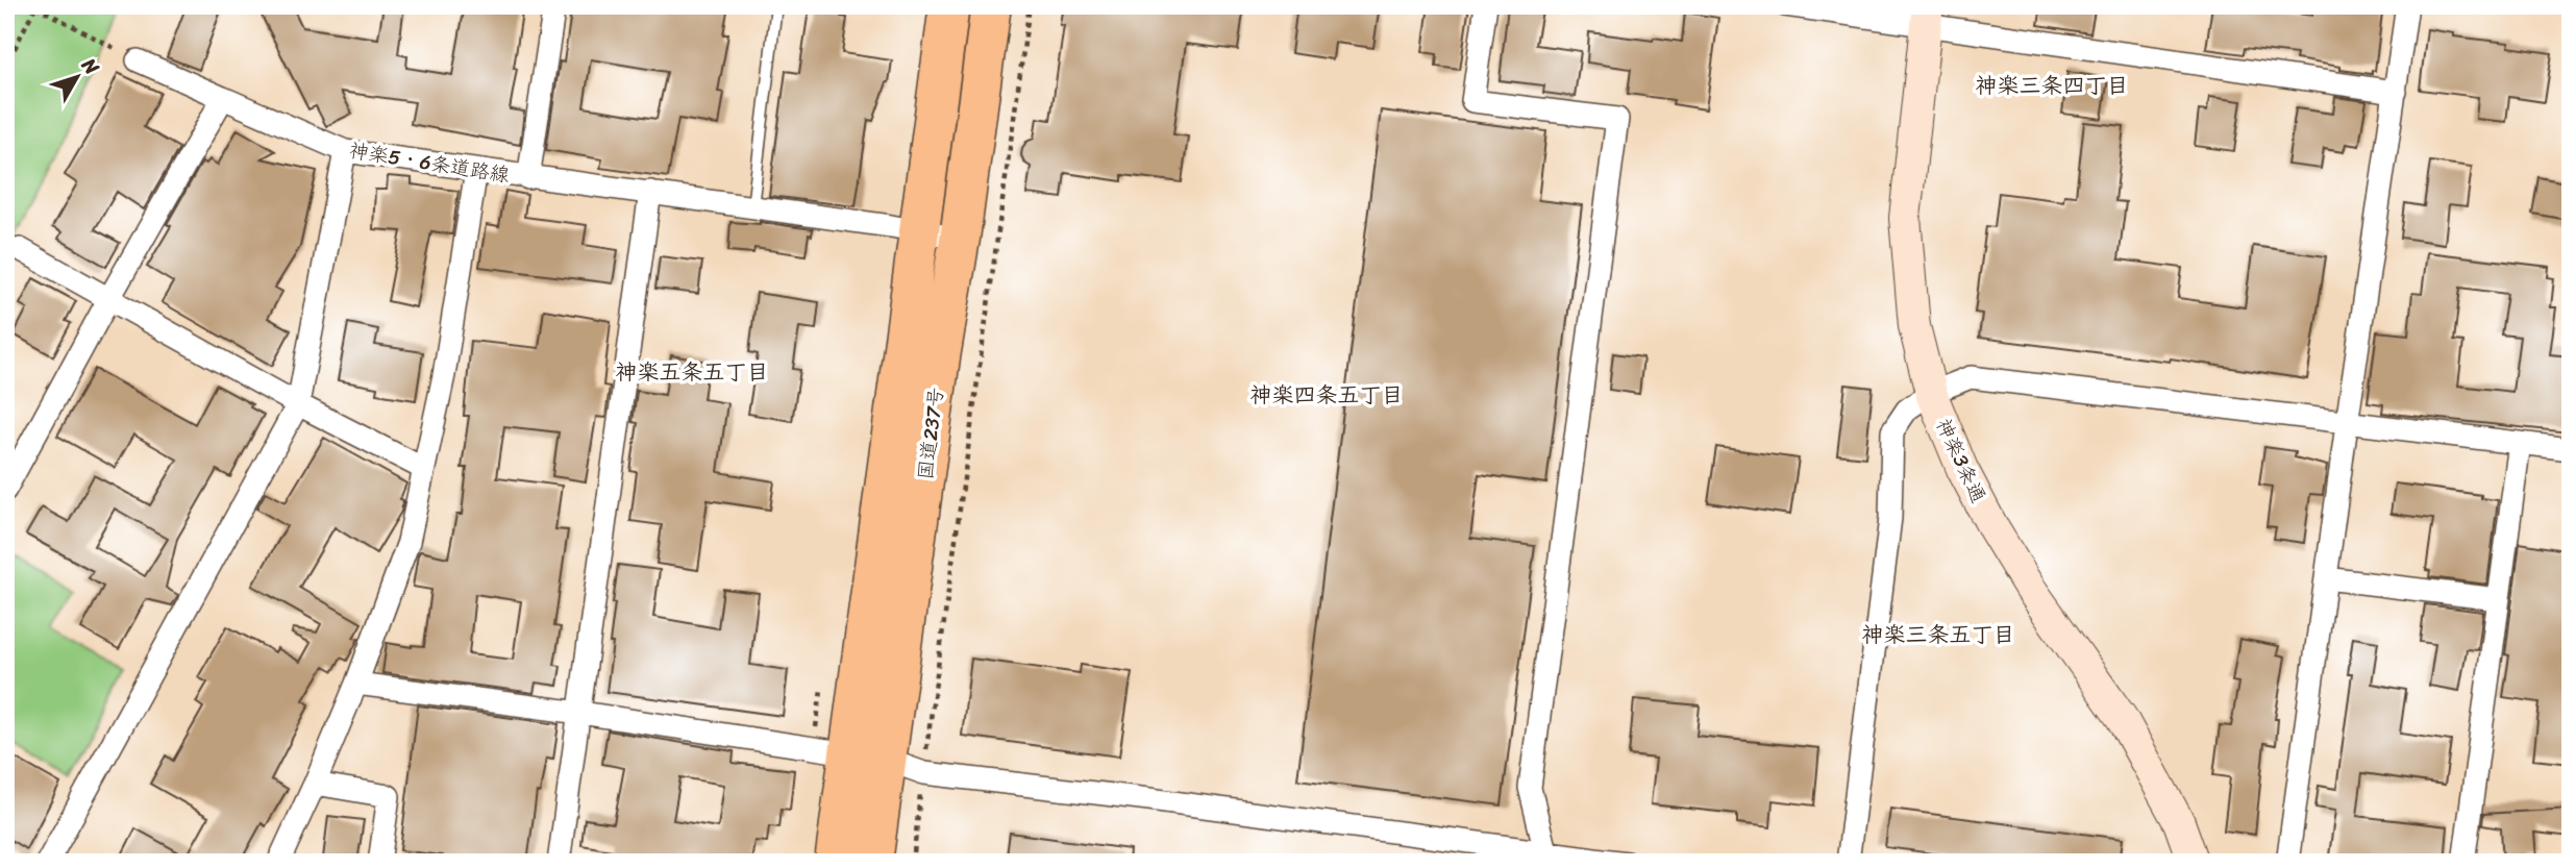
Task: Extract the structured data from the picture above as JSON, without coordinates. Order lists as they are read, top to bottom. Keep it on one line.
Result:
{"streets":{"highway":["国道237号"],"street":["神楽5・6条道路線","神楽3条通"]},"crossings":[["神楽5・6条道路線","国道237号"]],"districts":["神楽三条四丁目","神楽五条五丁目","神楽四条五丁目","神楽三条五丁目"],"north":"top right"}
